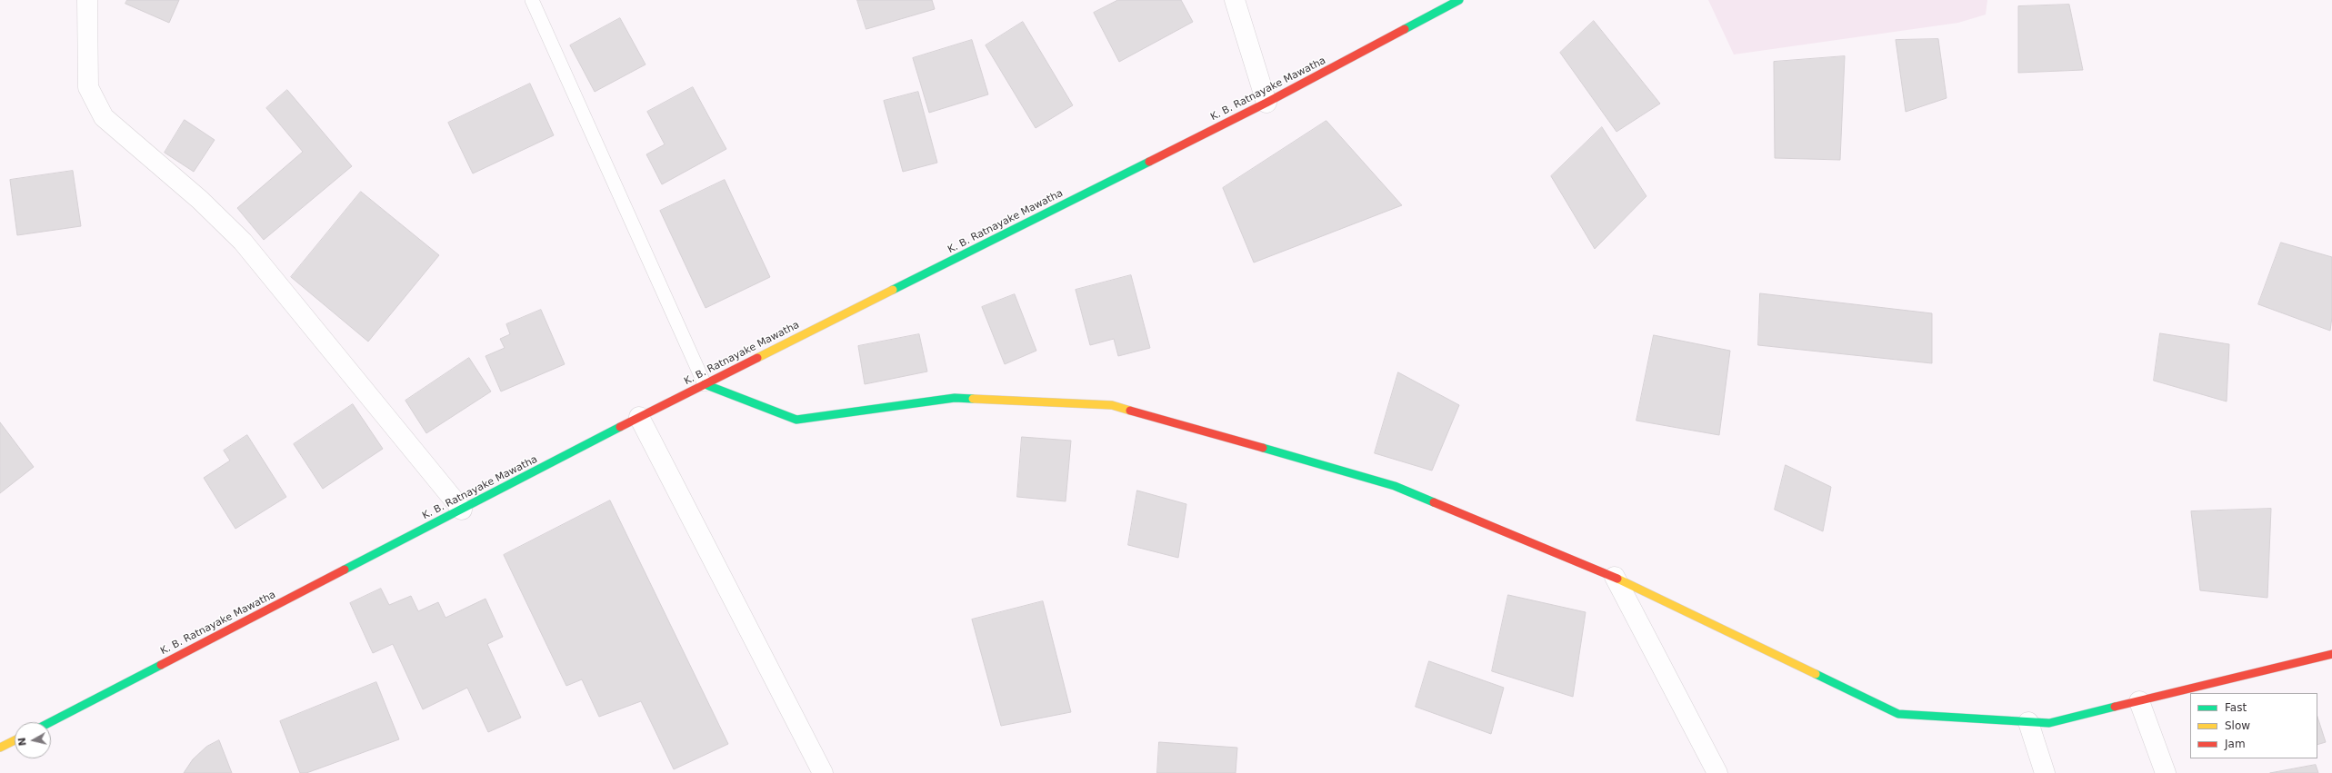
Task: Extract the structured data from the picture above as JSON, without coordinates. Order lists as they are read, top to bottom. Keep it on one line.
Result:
{"streets":{"main road":["K. B. Ratnayake Mawatha"]},"legend":["Fast","Slow","Jam"],"north":"left"}
